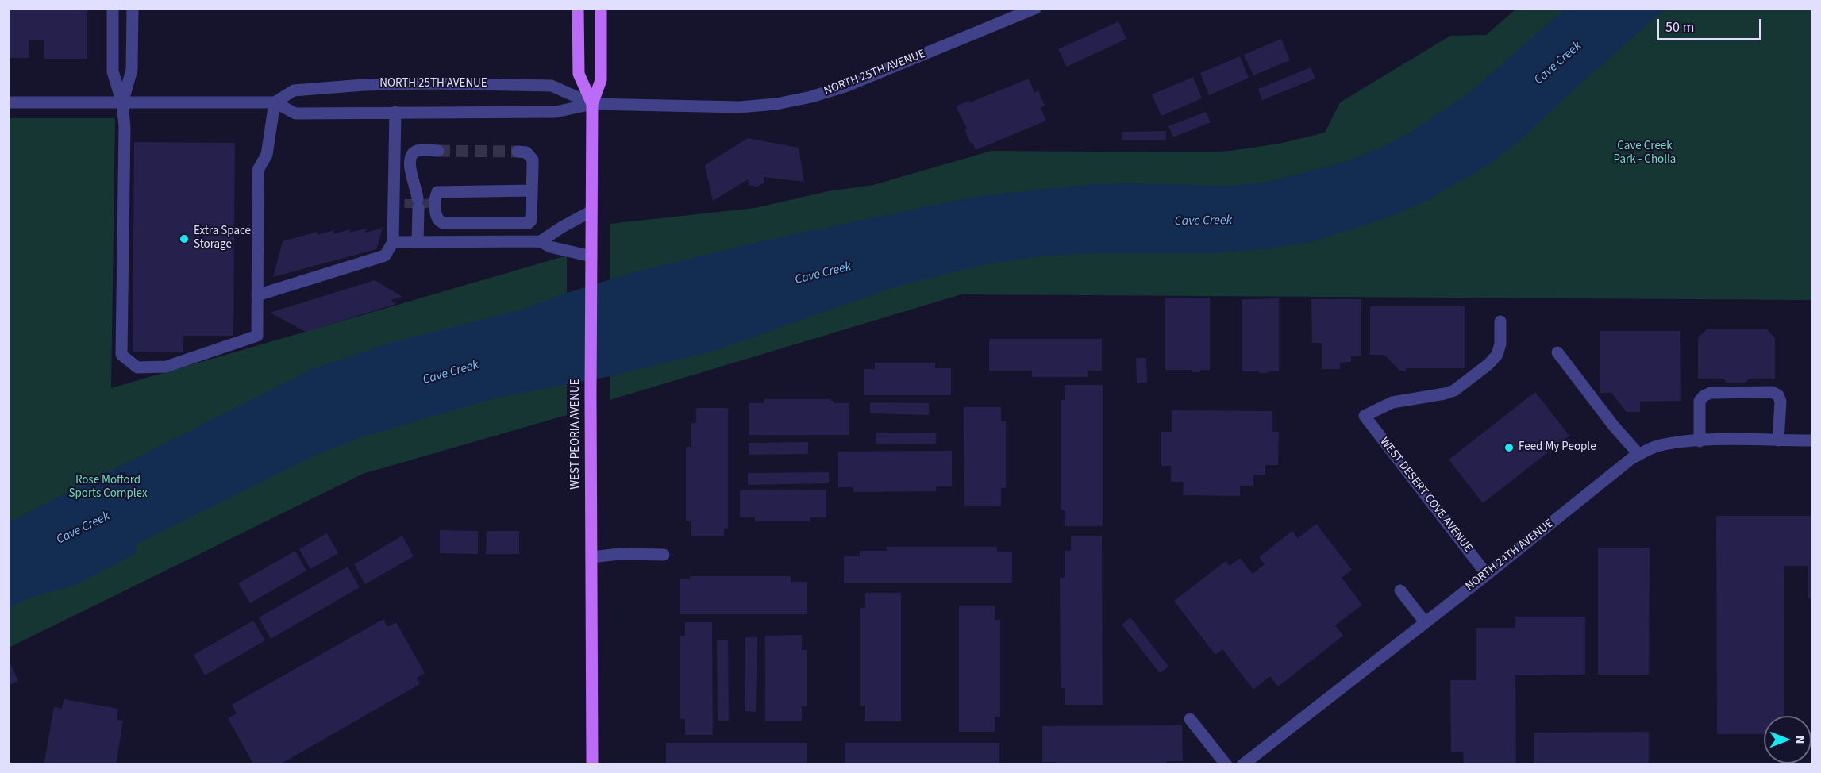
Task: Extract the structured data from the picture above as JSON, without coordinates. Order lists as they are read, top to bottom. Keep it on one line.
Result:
{"streets":{"main road":["WEST PEORIA AVENUE"],"street":["NORTH 25TH AVENUE","WEST DESERT COVE AVENUE","NORTH 24TH AVENUE"]},"crossings":[["NORTH 25TH AVENUE","WEST PEORIA AVENUE"],["WEST DESERT COVE AVENUE","NORTH 24TH AVENUE"]],"water":["Cave Creek"],"parks":["Cave Creek Park - Cholla","Rose Mofford Sports Complex"],"places":["Extra Space Storage","Feed My People"],"scale_bar":"50 m","north":"right"}
